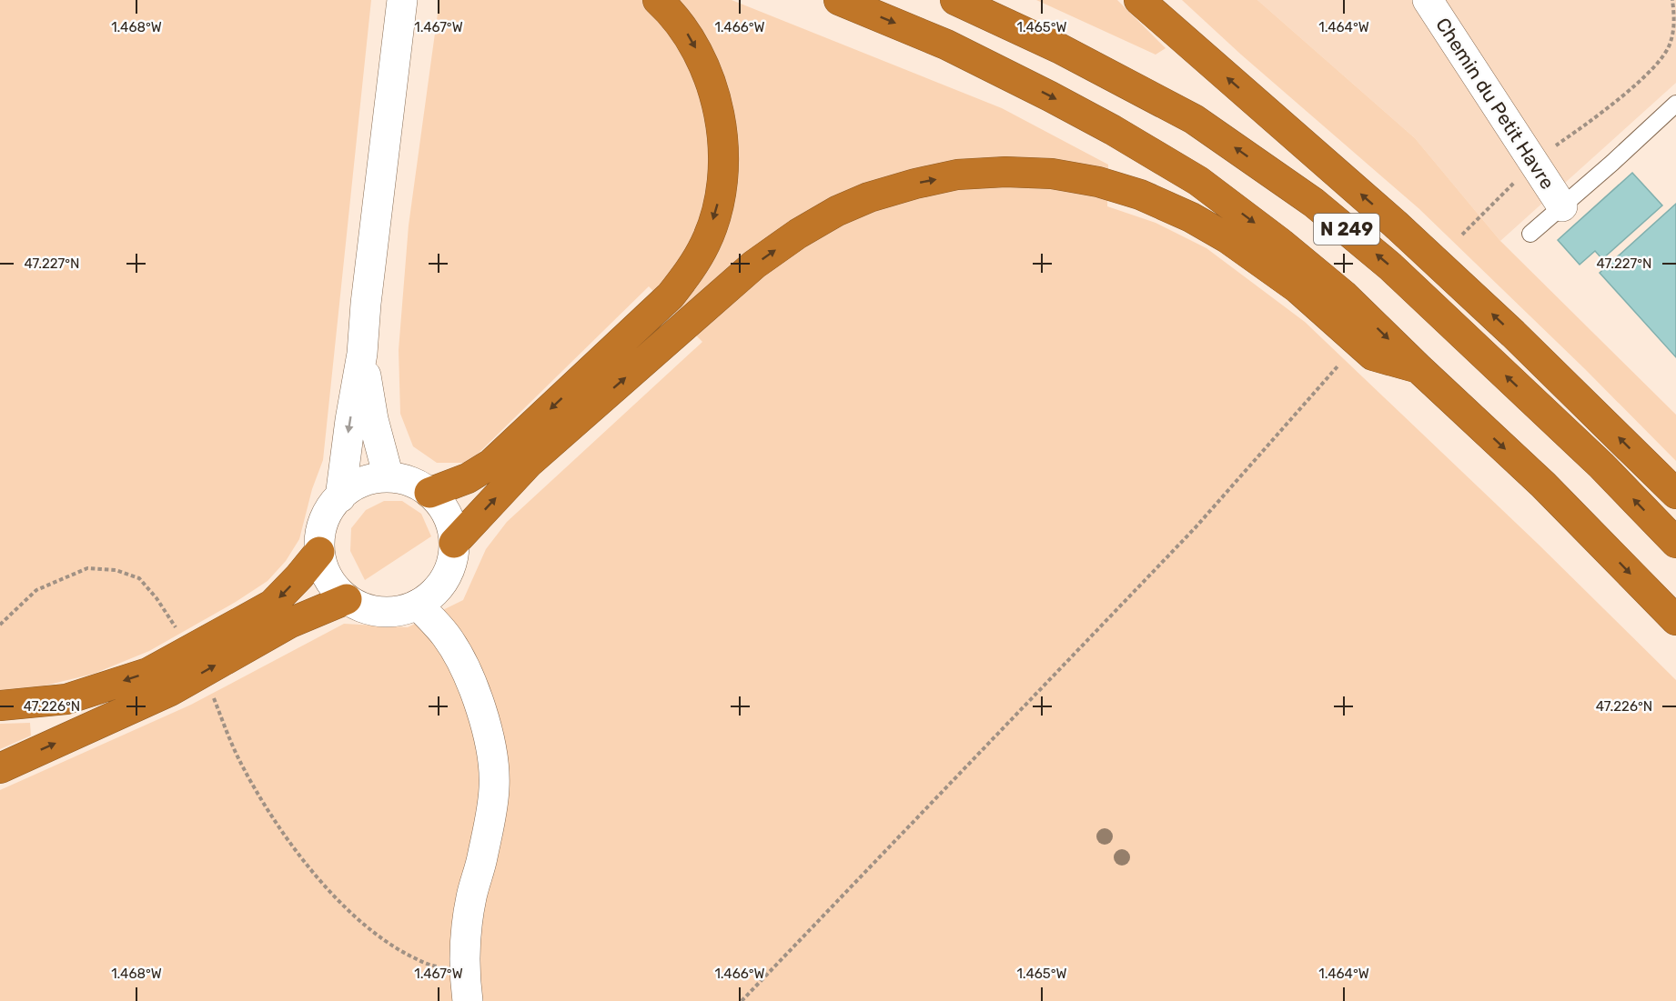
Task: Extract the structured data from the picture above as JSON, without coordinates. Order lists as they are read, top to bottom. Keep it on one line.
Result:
{"streets":{"highway":["N 249"],"main road":["Chemin du Petit Havre"]},"coordinates":["1.468°W","1.467°W","1.466°W","1.465°W","1.464°W","47.227°N","47.226°N"]}
